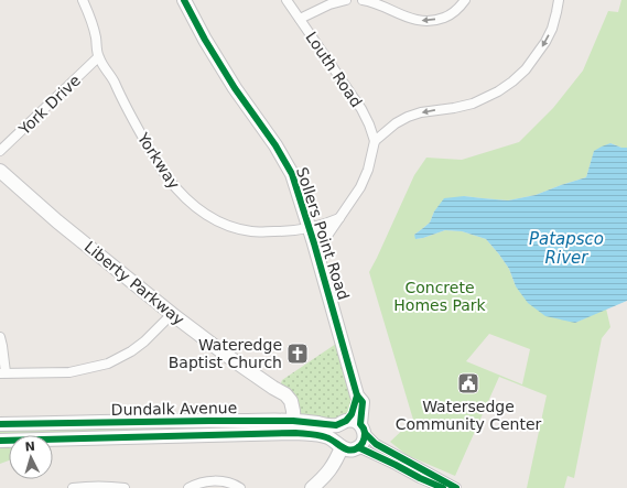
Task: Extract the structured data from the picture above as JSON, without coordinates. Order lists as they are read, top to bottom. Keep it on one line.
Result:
{"streets":{"main road":["Sollers Point Road","Liberty Parkway","Dundalk Avenue"],"street":["Louth Road","York Drive","Yorkway"]},"crossings":[["York Drive","Yorkway"],["Yorkway","Sollers Point Road"],["Sollers Point Road","Dundalk Avenue"],["Liberty Parkway","Dundalk Avenue"]],"water":["Patapsco River"],"parks":["Concrete Homes Park"],"places":{"church":["Wateredge Baptist Church"],"public building":["Watersedge Community Center"]},"north":"top"}
